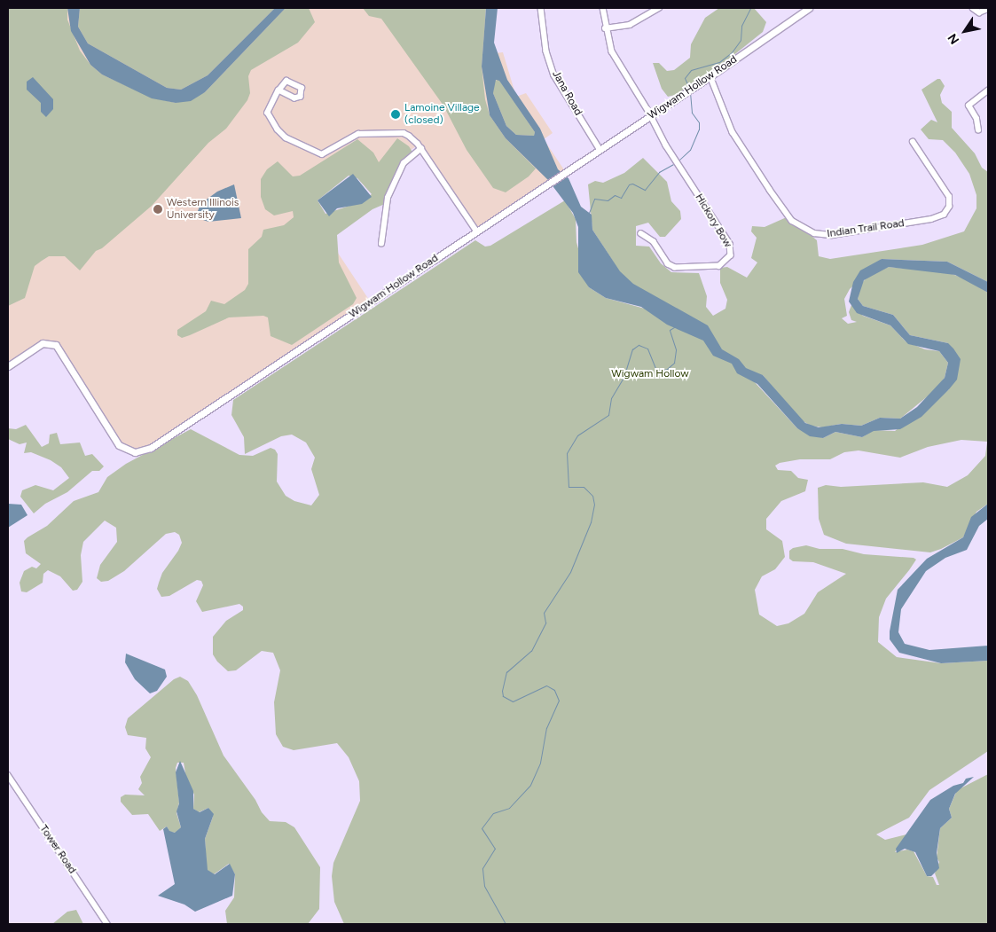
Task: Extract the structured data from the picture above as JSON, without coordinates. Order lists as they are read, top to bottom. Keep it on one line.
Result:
{"streets":{"street":["Wigwam Hollow Road","Jana Road","Hickory Bow","Indian Trail Road","Tower Road"]},"crossings":[["Wigwam Hollow Road","Jana Road"],["Wigwam Hollow Road","Hickory Bow"],["Wigwam Hollow Road","Indian Trail Road"]],"parks":["Wigwam Hollow"],"places":["Lamoine Village (closed)","Western Illinois University"],"north":"bottom left"}
